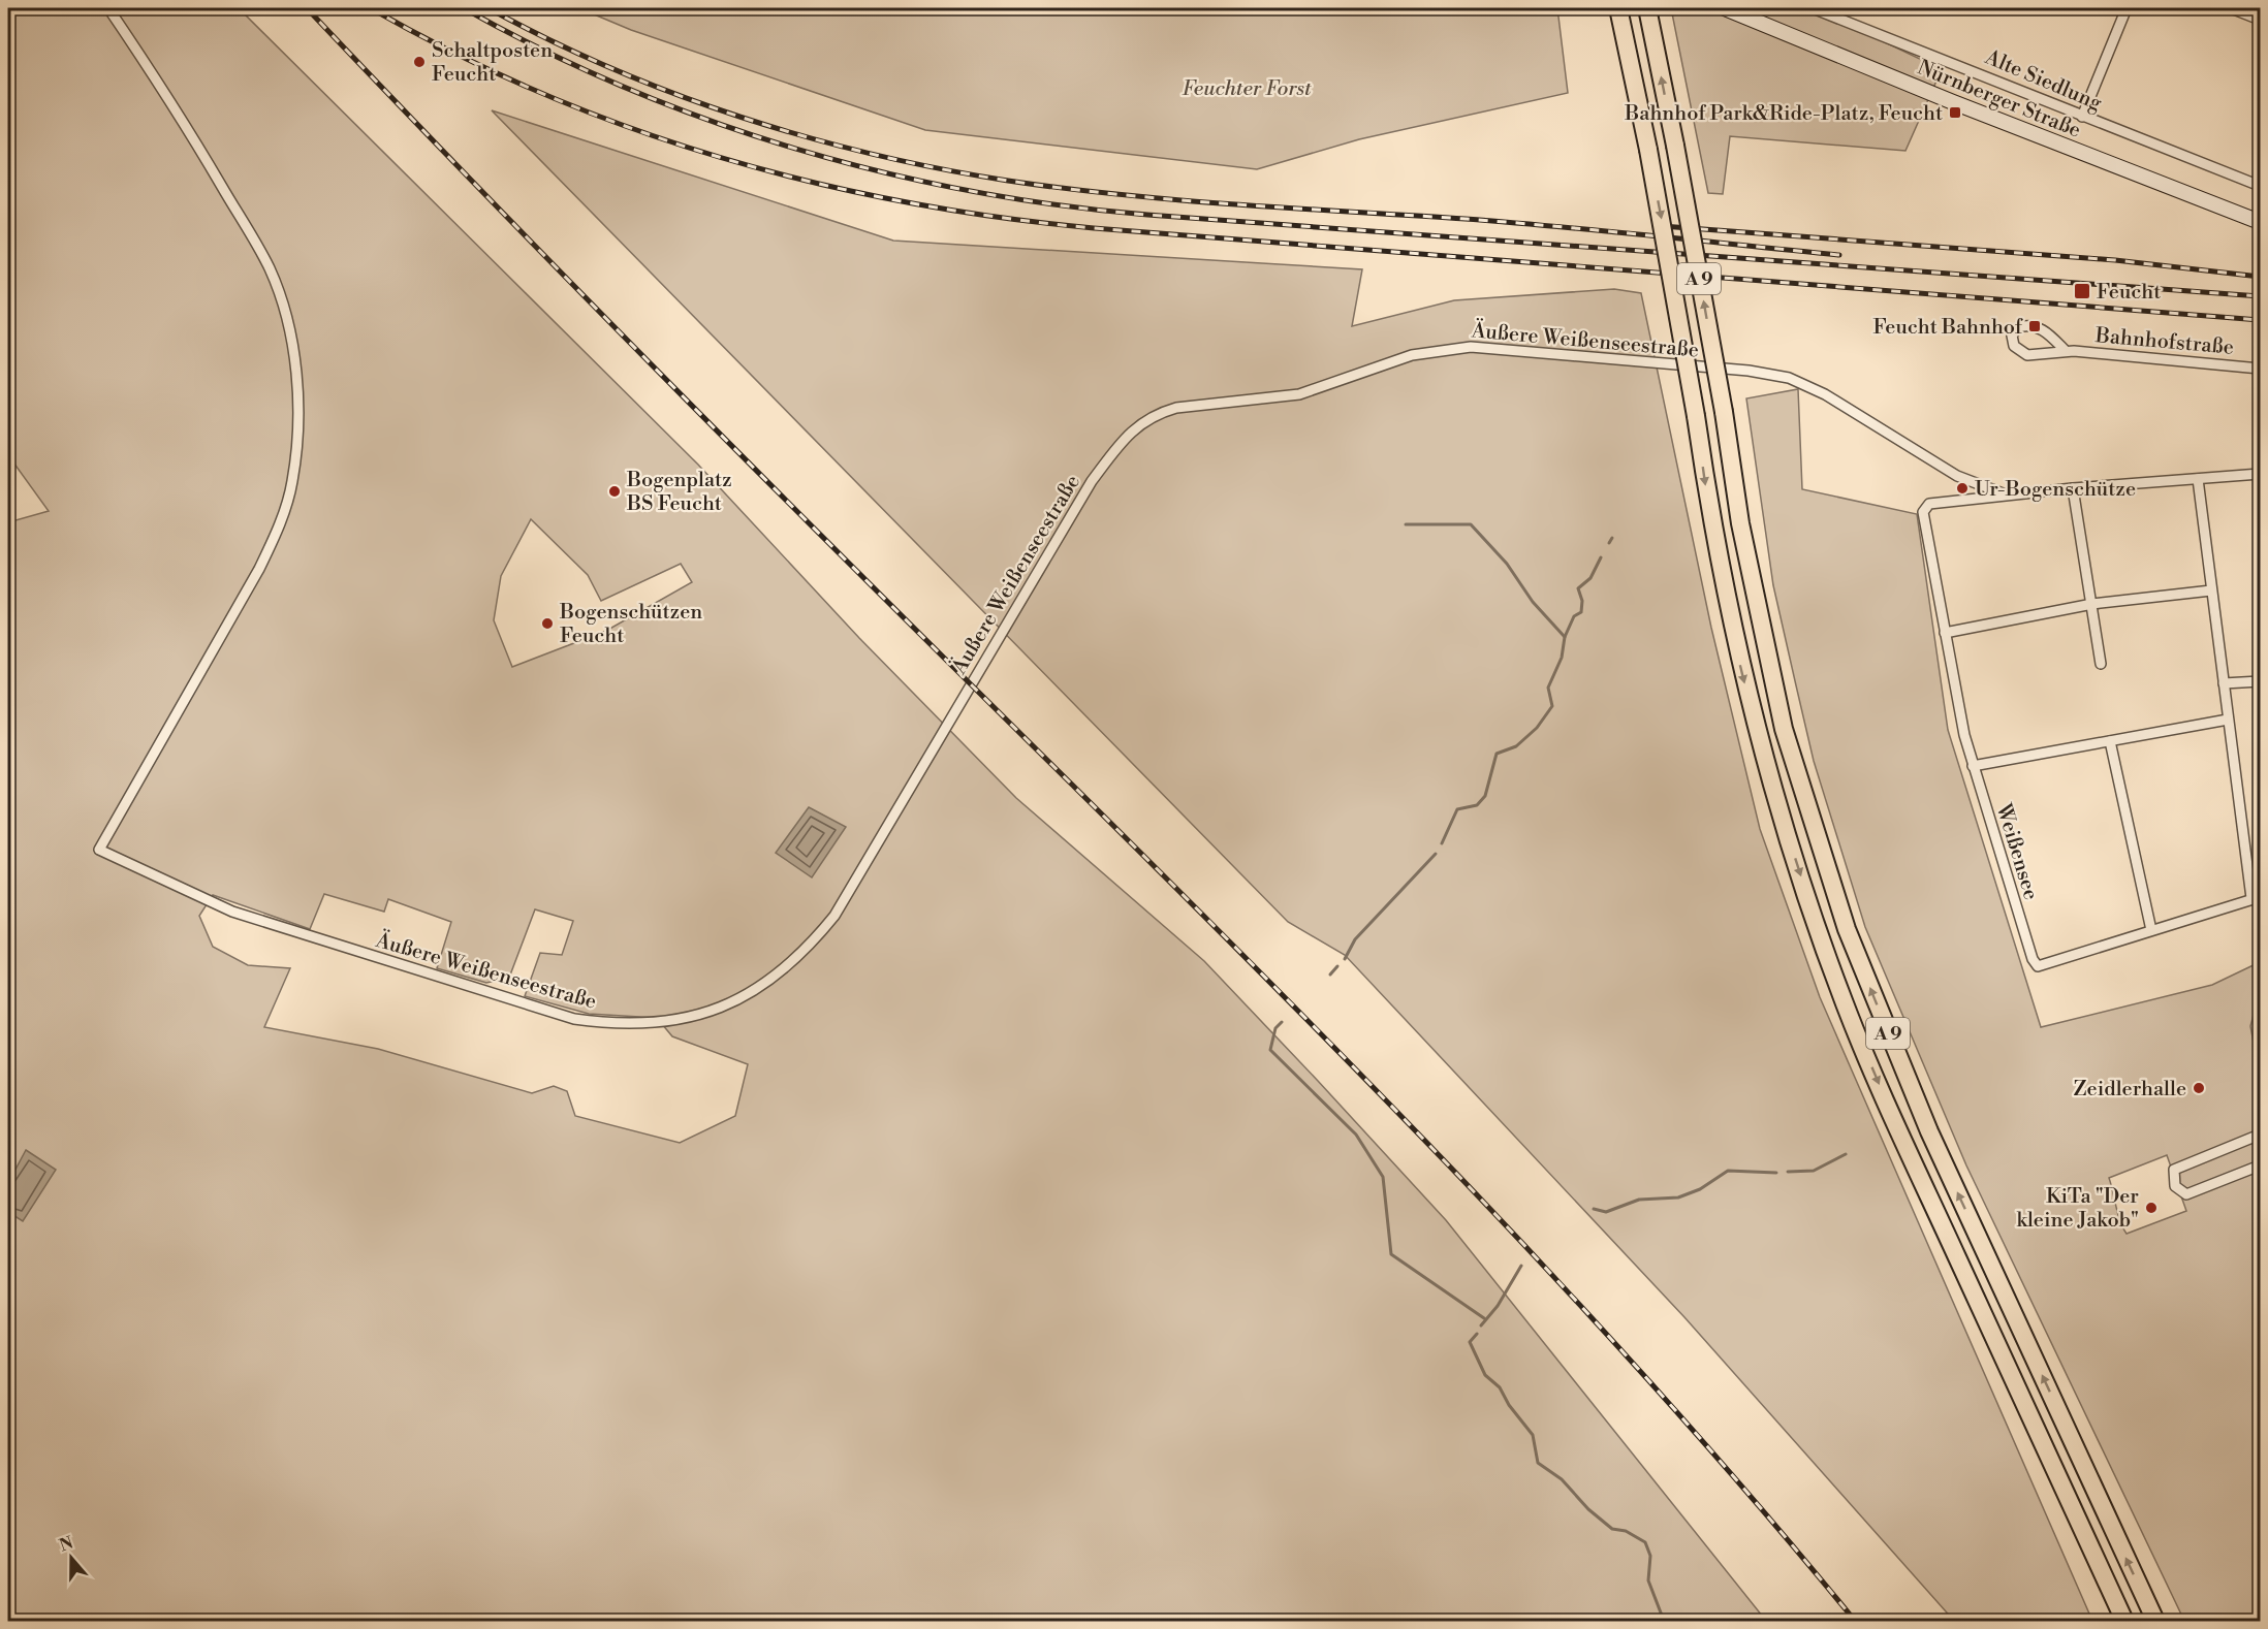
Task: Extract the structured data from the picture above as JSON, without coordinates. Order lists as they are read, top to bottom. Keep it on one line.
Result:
{"streets":{"highway":["A 9"],"main road":["Nürnberger Straße"],"street":["Alte Siedlung","Äußere Weißenseestraße","Bahnhofstraße","Weißensee"]},"parks":["Feuchter Forst"],"places":{"other":["Schaltposten Feucht","Ur-Bogenschütze","Bogenplatz BS Feucht","Bogenschützen Feucht","Zeidlerhalle","KiTa \"Der kleine Jakob\""],"transit":["Bahnhof Park&Ride-Platz, Feucht","Feucht","Feucht Bahnhof"]},"north":"top"}
